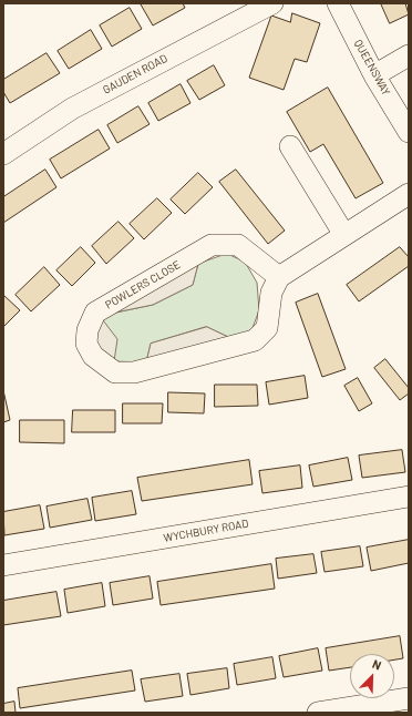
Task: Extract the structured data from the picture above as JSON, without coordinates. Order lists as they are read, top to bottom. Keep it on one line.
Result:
{"streets":{"street":["QUEENSWAY","GAUDEN ROAD","POWLERS CLOSE","WYCHBURY ROAD"]},"north":"top right"}
